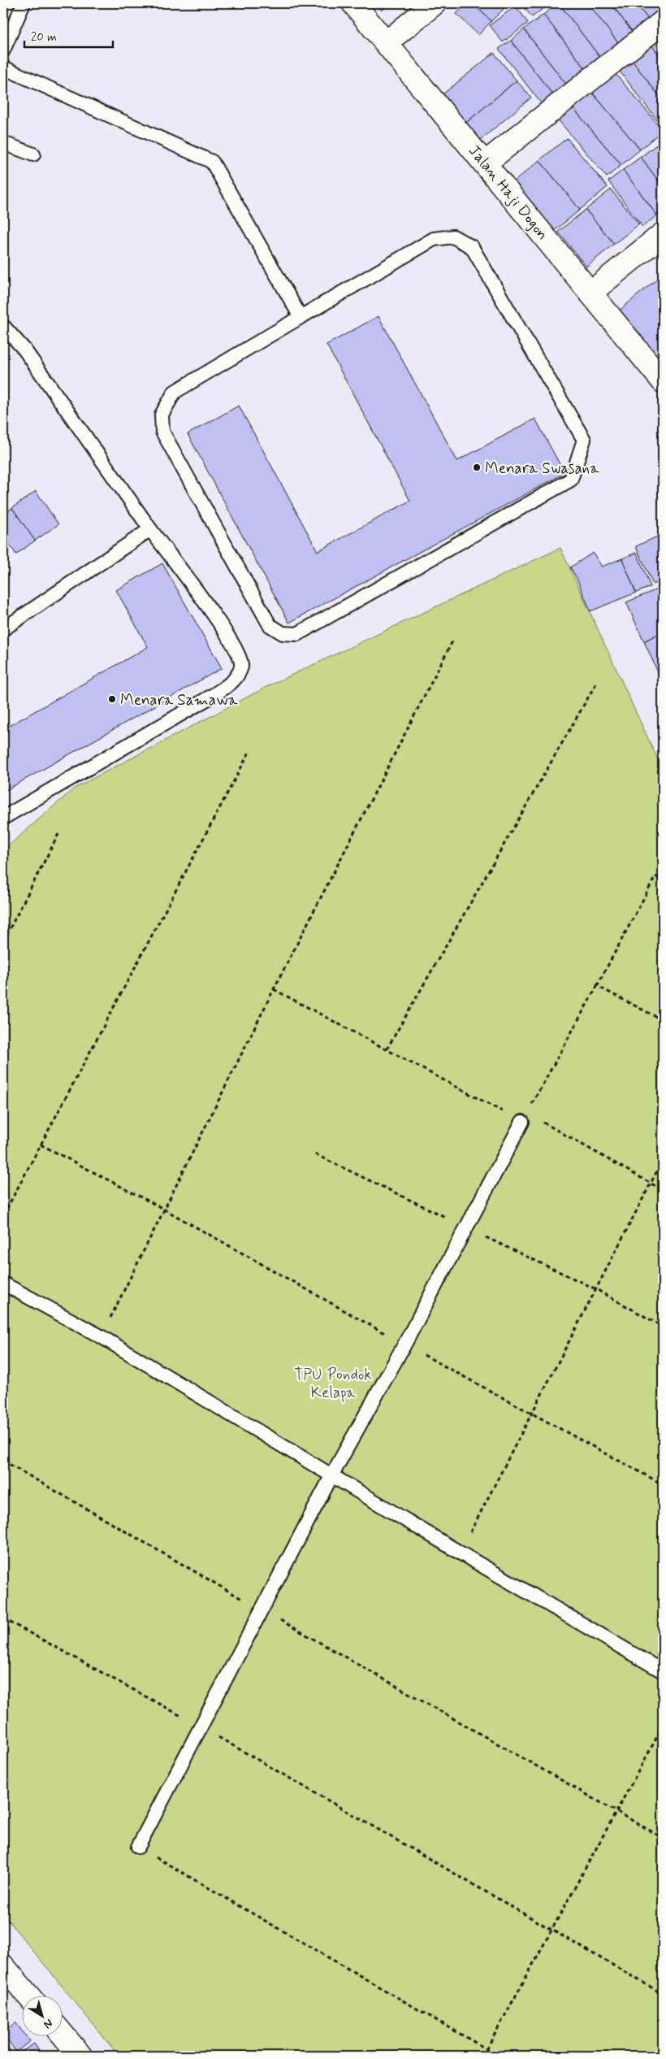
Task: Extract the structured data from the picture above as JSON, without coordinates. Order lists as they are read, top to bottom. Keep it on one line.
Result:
{"streets":{"street":["Jalan Haji Dogon"]},"parks":["TPU Pondok Kelapa"],"places":["Menara Swasana","Menara Samawa"],"scale_bar":"20 m","north":"bottom right"}
